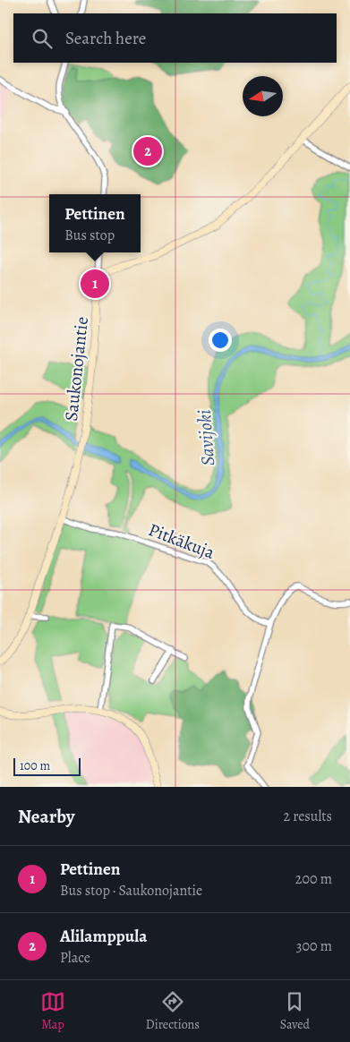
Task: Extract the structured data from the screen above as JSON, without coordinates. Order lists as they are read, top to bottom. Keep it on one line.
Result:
{"streets":{"street":["Saukonojantie","Pitkäkuja"]},"crossings":[["Saukonojantie","Pitkäkuja"]],"water":["Savijoki"],"scale_bar":"100 m","north":"left","page":{"search":"Search here","pins":["2","1"],"popup":["Pettinen","Bus stop"],"scale":"100 m","heading":["Nearby","2 results"],"list":[{"mark":"1","name":"Pettinen","note":"Bus stop · Saukonojantie","value":"200 m"},{"mark":"2","name":"Alilamppula","note":"Place","value":"300 m"}],"nav":["Map","Directions","Saved"]}}
